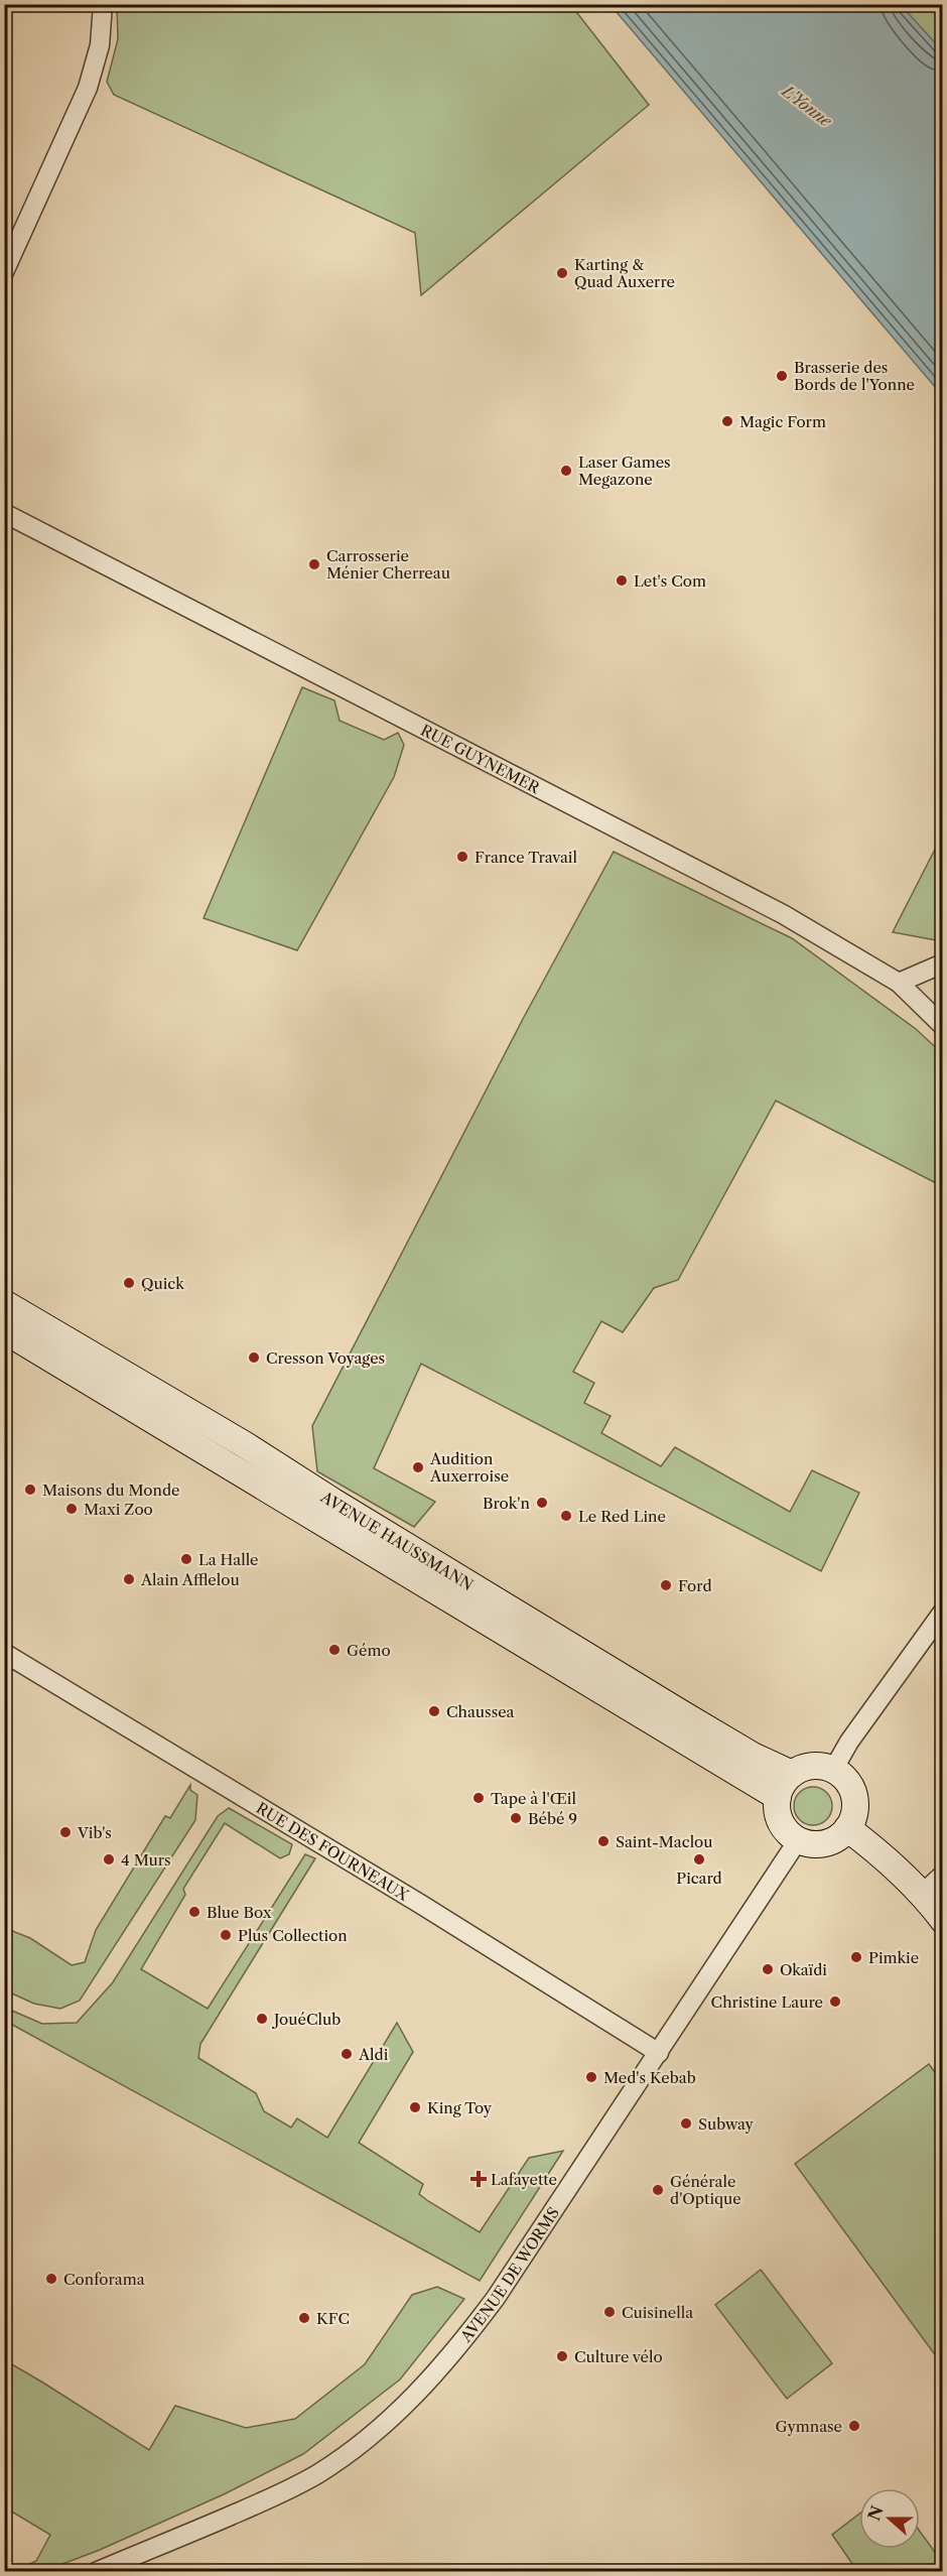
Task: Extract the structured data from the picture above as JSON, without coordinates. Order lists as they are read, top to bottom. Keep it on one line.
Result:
{"streets":{"street":["RUE GUYNEMER","AVENUE HAUSSMANN","RUE DES FOURNEAUX","AVENUE DE WORMS"]},"crossings":[["AVENUE HAUSSMANN","AVENUE DE WORMS"],["RUE DES FOURNEAUX","AVENUE DE WORMS"]],"water":["L'Yonne"],"places":{"other":["Karting & Quad Auxerre","Brasserie des Bords de l'Yonne","Magic Form","Laser Games Megazone","Carrosserie Ménier Cherreau","Let's Com","France Travail","Quick","Cresson Voyages","Audition Auxerroise","Maisons du Monde","Brok'n","Maxi Zoo","Le Red Line","La Halle","Alain Afflelou","Ford","Gémo","Chaussea","Tape à l'Œil","Bébé 9","Vib's","Saint-Maclou","4 Murs","Picard","Blue Box","Plus Collection","Pimkie","Okaïdi","Christine Laure","JouéClub","Aldi","Med's Kebab","King Toy","Subway","Générale d'Optique","Conforama","Cuisinella","KFC","Culture vélo","Gymnase"],"health":["Lafayette"]},"north":"left"}
